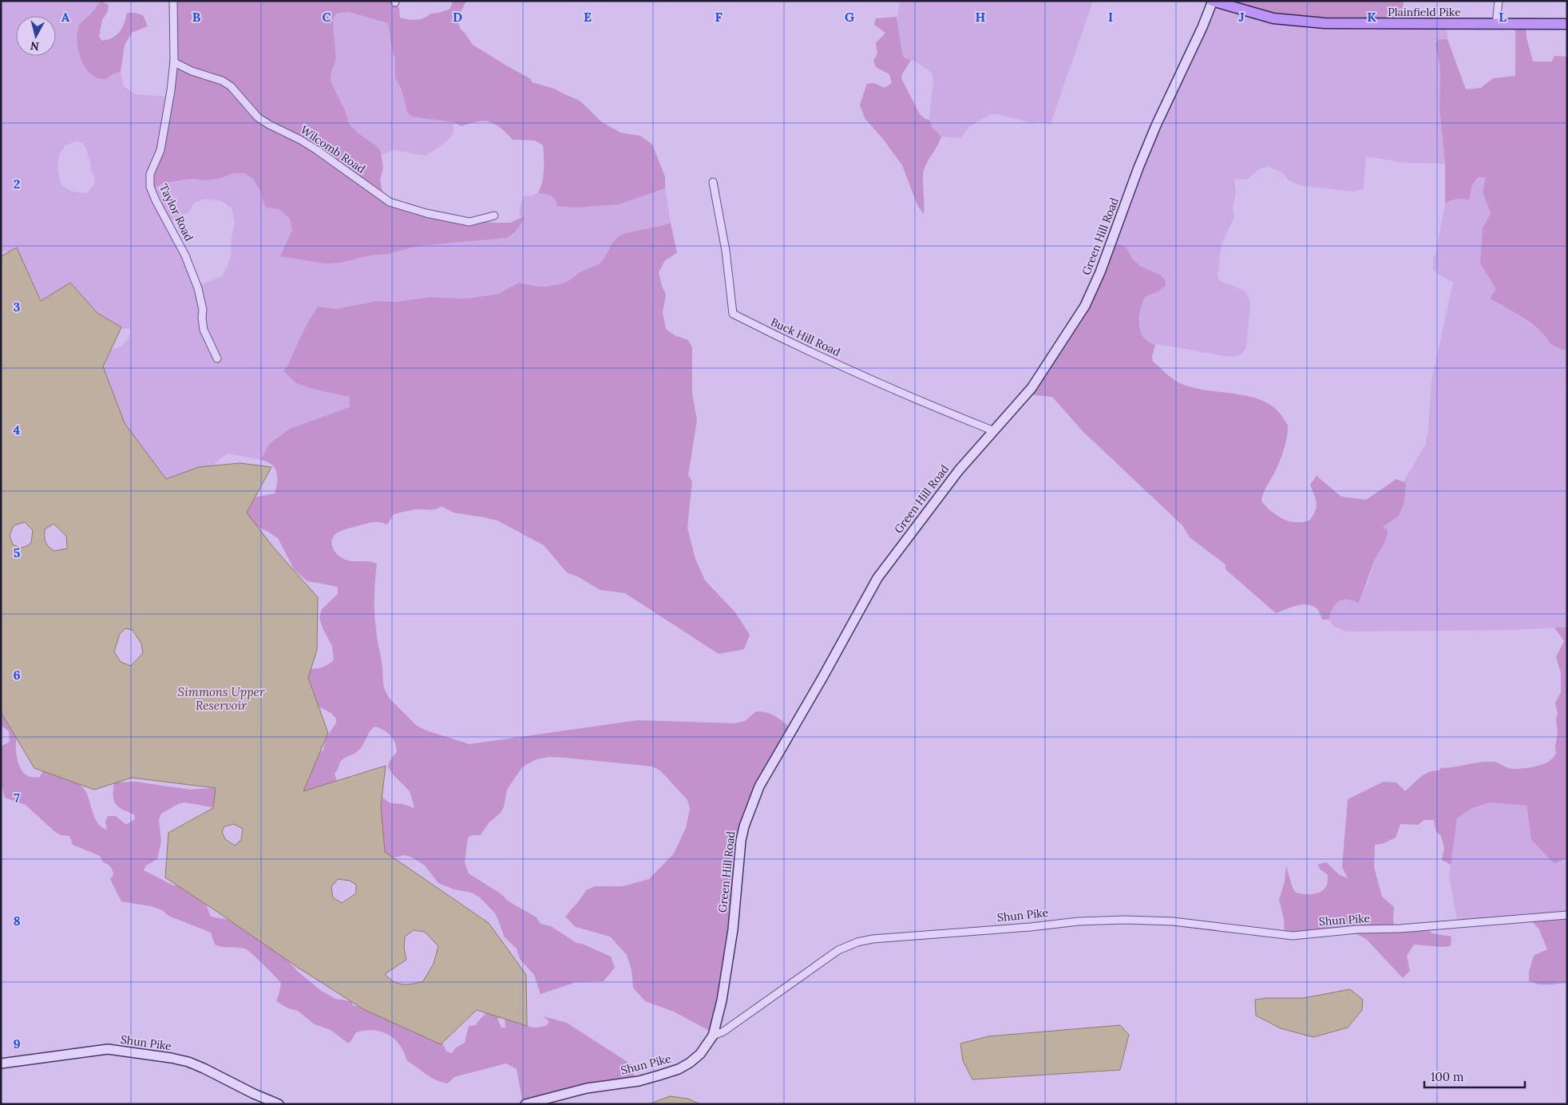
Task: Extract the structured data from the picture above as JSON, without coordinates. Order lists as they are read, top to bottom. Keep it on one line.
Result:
{"streets":{"main road":["Plainfield Pike","Green Hill Road","Shun Pike"],"street":["Wilcomb Road","Taylor Road","Buck Hill Road"]},"crossings":[["Plainfield Pike","Green Hill Road"],["Wilcomb Road","Taylor Road"],["Green Hill Road","Buck Hill Road"],["Green Hill Road","Shun Pike"]],"water":["Simmons Upper Reservoir"],"scale_bar":"100 m","north":"bottom","grid":{"columns":["A","B","C","D","E","F","G","H","I","J","K","L"],"rows":["2","3","4","5","6","7","8","9"]}}
